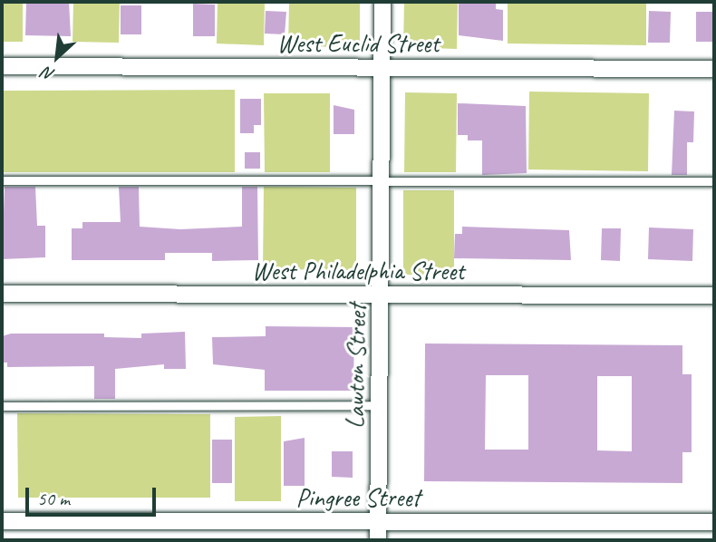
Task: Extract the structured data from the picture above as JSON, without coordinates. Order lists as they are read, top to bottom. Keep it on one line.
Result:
{"streets":{"street":["West Euclid Street","West Philadelphia Street","Lawton Street","Pingree Street"]},"crossings":[["West Euclid Street","Lawton Street"],["West Philadelphia Street","Lawton Street"],["Lawton Street","Pingree Street"]],"scale_bar":"50 m","north":"bottom left"}
